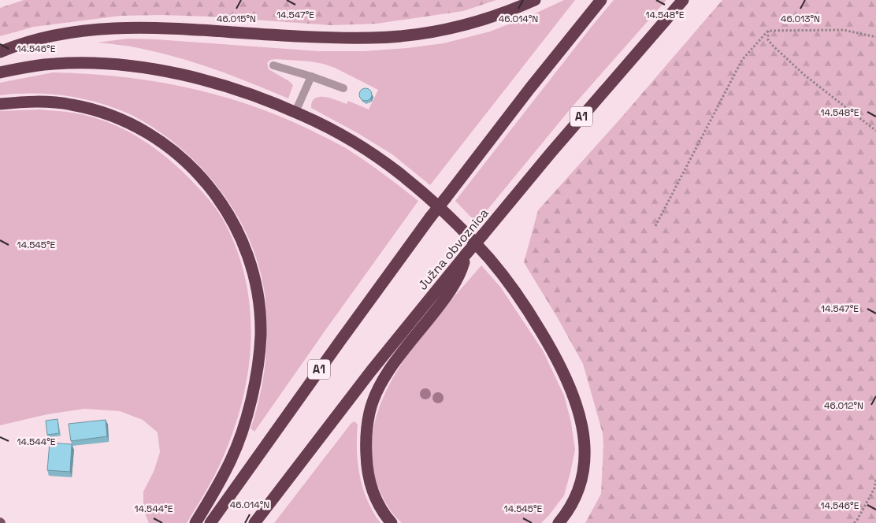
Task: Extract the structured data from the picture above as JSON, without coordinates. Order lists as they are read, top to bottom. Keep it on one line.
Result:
{"streets":{"highway":["A1","Južna obvoznica"]},"coordinates":["14.547°E","14.548°E","46.014°N","46.013°N","46.015°N","14.546°E","14.545°E","46.012°N","14.544°E"]}
